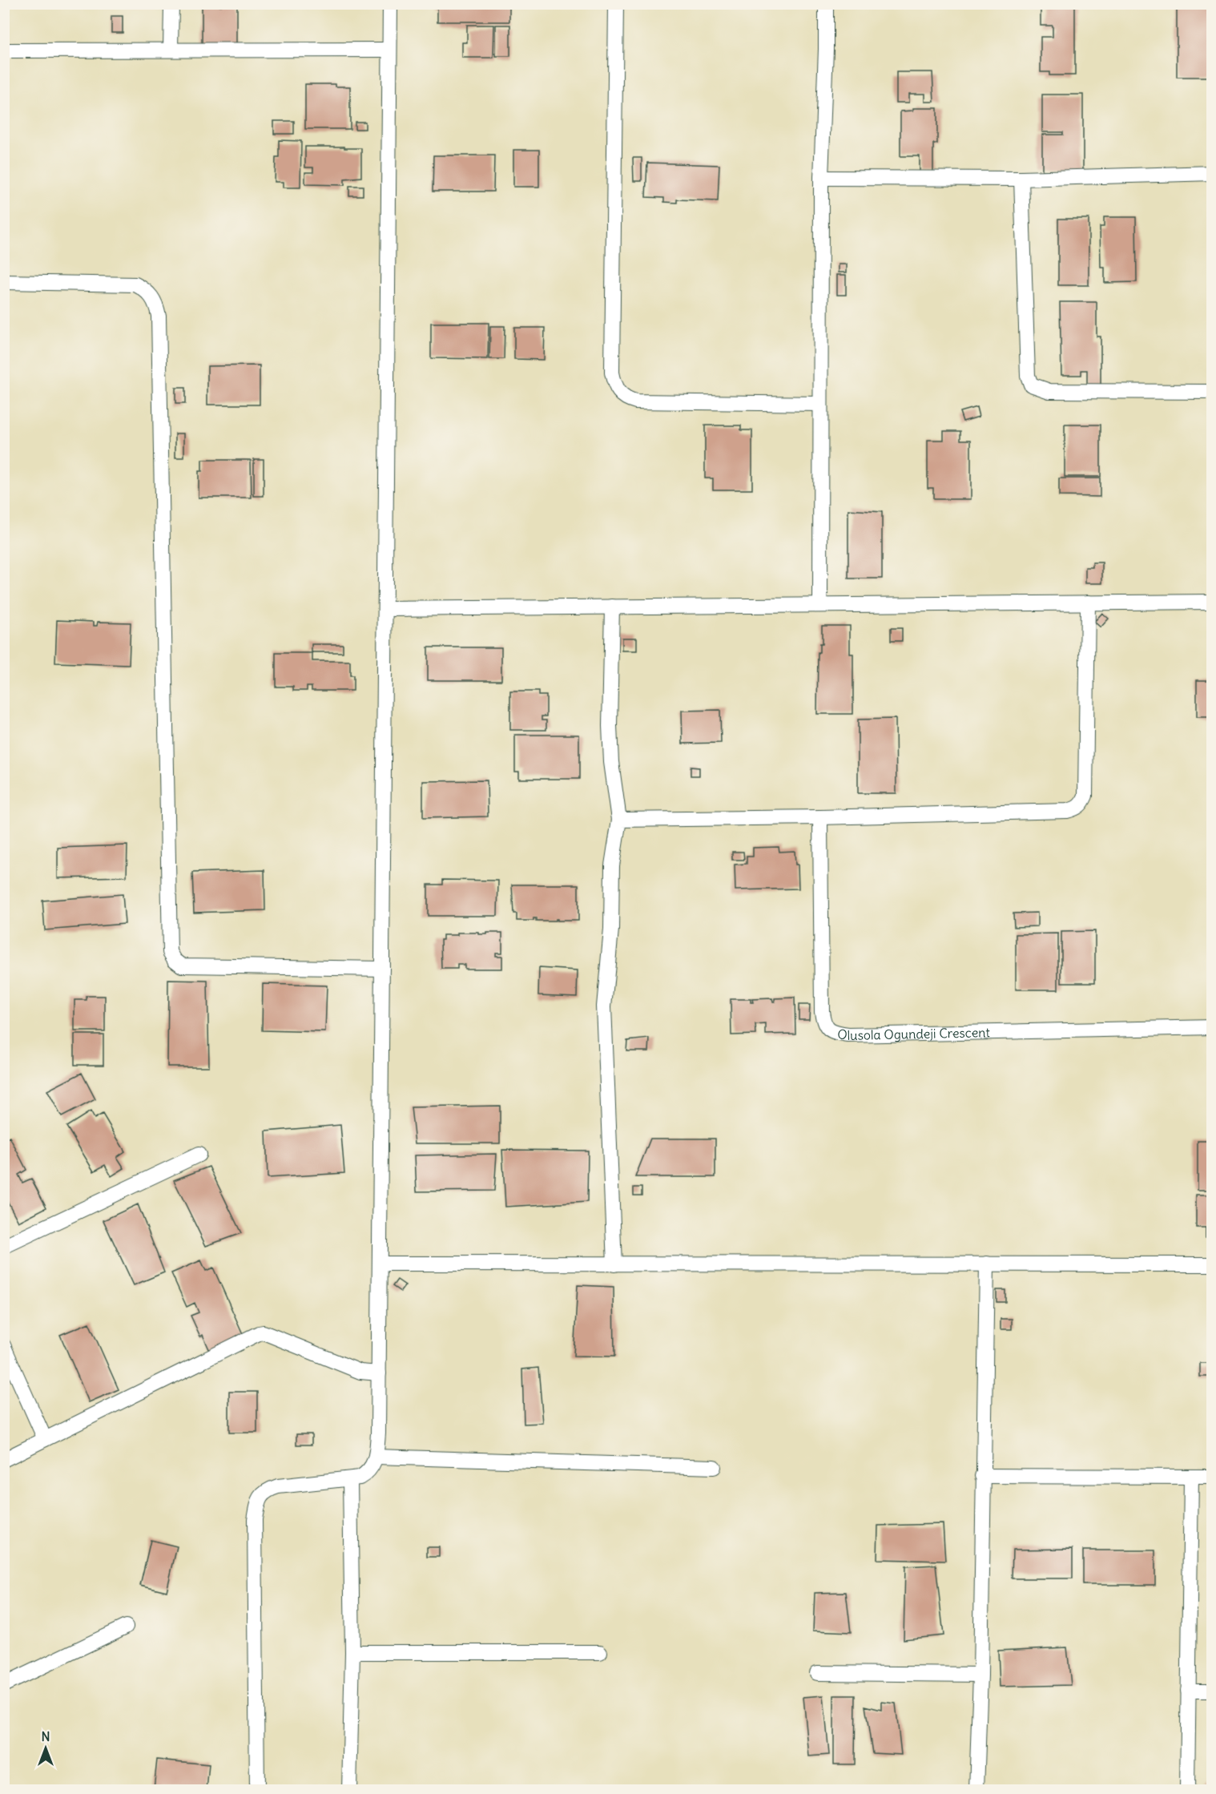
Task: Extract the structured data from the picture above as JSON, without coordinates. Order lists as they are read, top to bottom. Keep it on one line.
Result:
{"streets":{"street":["Olusola Ogundeji Crescent"]},"north":"top"}
